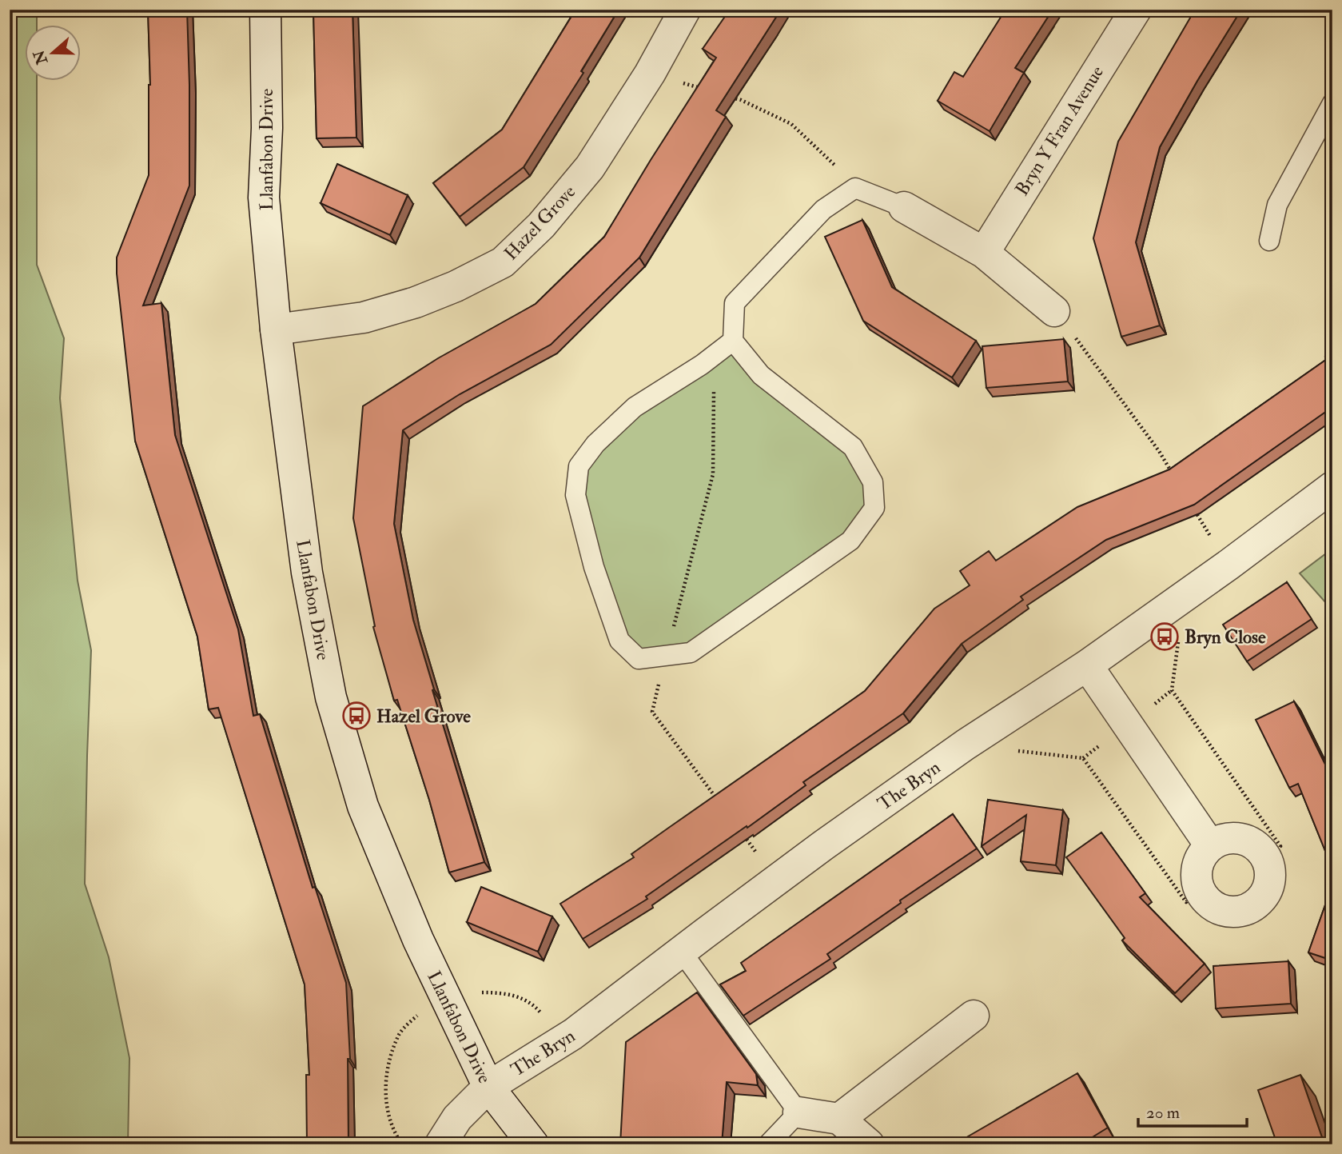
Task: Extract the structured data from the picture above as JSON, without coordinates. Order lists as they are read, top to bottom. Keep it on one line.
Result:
{"streets":{"street":["Bryn Y Fran Avenue","Llanfabon Drive","Hazel Grove","The Bryn"]},"crossings":[["Llanfabon Drive","Hazel Grove"],["Llanfabon Drive","The Bryn"]],"places":{"bus stop":["Bryn Close","Hazel Grove"]},"scale_bar":"20 m","north":"left"}
